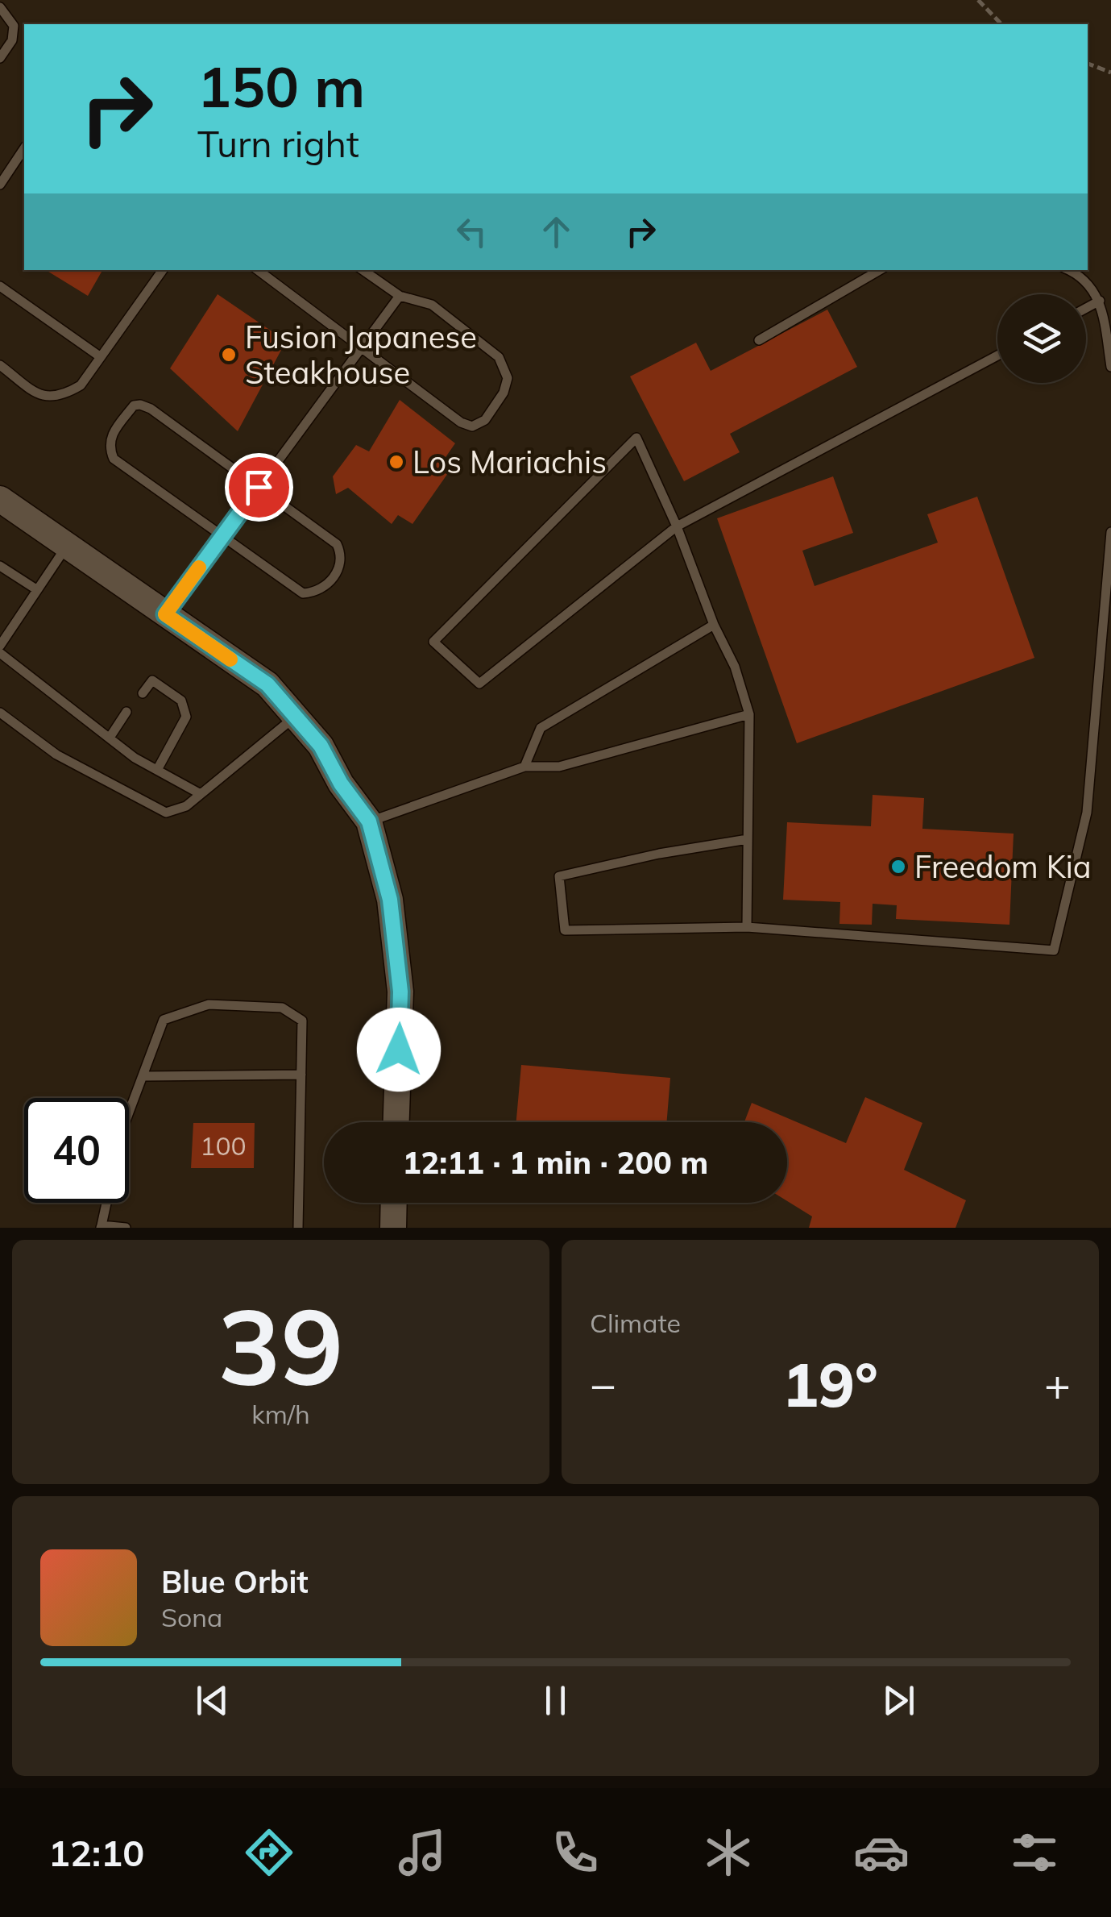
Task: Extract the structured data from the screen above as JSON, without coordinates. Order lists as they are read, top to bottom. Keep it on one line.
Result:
{"places":["Fusion Japanese Steakhouse","Los Mariachis","Freedom Kia"],"house_numbers":["100"],"page":{"turn":["150 m","Turn right"],"limit":"40","trip":"12:11 · 1 min · 200 m","tile":[["39","km/h"],"Climate"],"heat":["−","19°","+"],"song":["Blue Orbit","Sona"],"tabs":"12:10"}}
